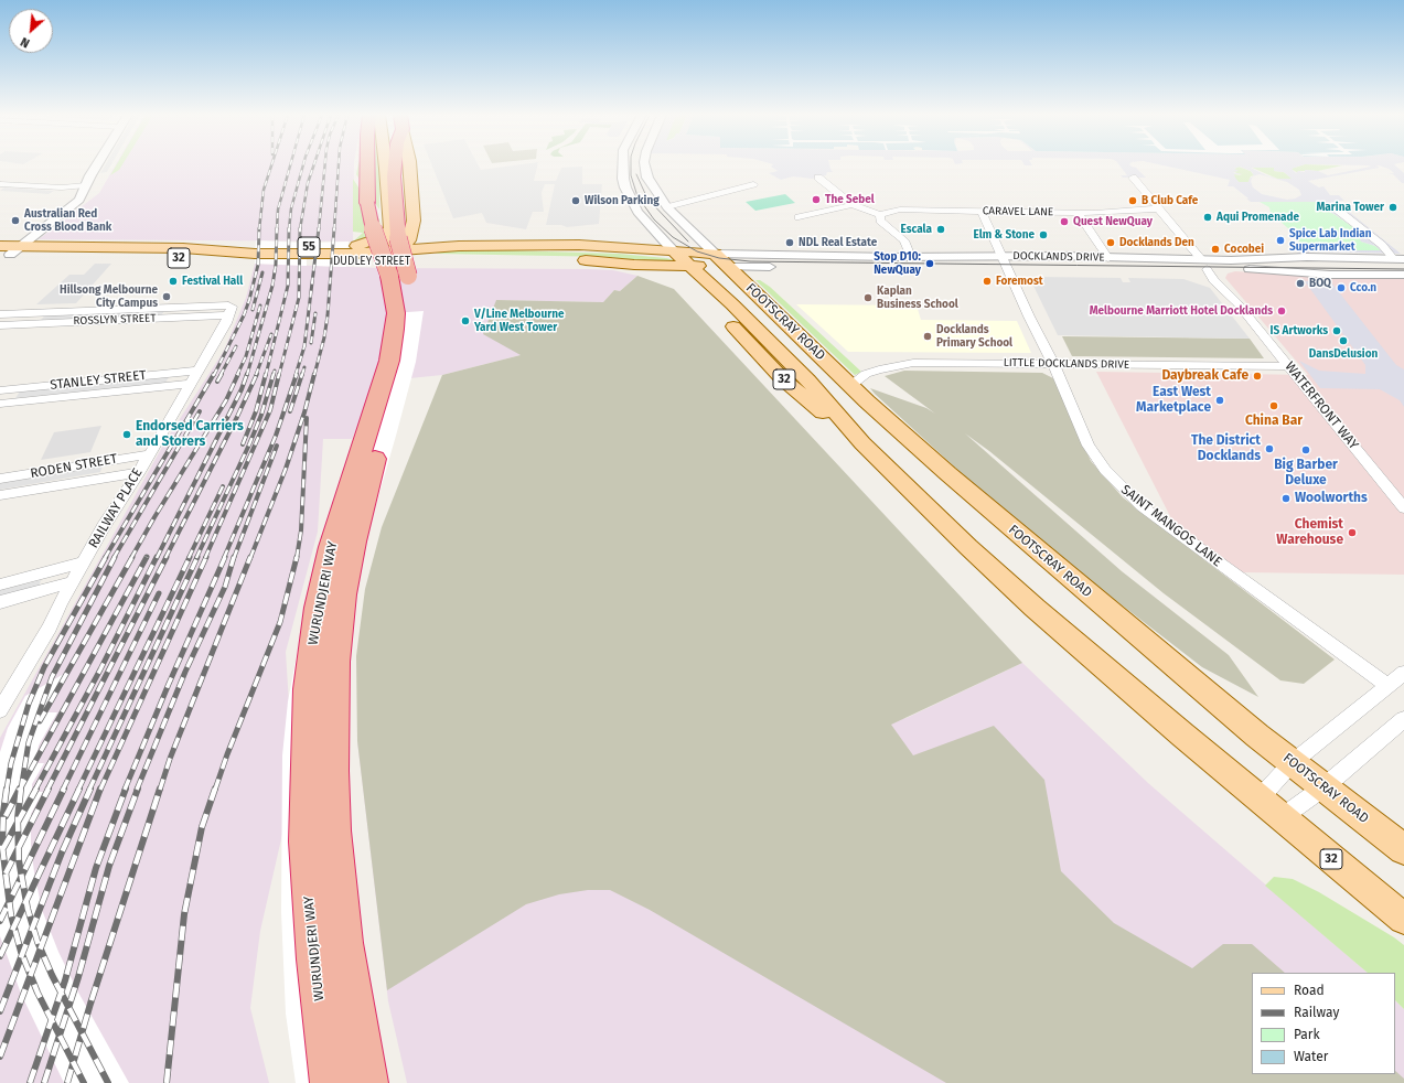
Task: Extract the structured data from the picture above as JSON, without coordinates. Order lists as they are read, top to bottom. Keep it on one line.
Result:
{"streets":{"highway":["WURUNDJERI WAY"],"main road":["55","32","DUDLEY STREET","FOOTSCRAY ROAD"],"street":["CARAVEL LANE","DOCKLANDS DRIVE","ROSSLYN STREET","LITTLE DOCKLANDS DRIVE","STANLEY STREET","WATERFRONT WAY","RODEN STREET","RAILWAY PLACE","SAINT MANGOS LANE"]},"crossings":[["CARAVEL LANE","WATERFRONT WAY"],["CARAVEL LANE","SAINT MANGOS LANE"],["55","DUDLEY STREET"],["55","WURUNDJERI WAY"],["DOCKLANDS DRIVE","32"],["DOCKLANDS DRIVE","FOOTSCRAY ROAD"],["DOCKLANDS DRIVE","WATERFRONT WAY"],["DOCKLANDS DRIVE","SAINT MANGOS LANE"],["32","DUDLEY STREET"],["32","FOOTSCRAY ROAD"],["DUDLEY STREET","FOOTSCRAY ROAD"],["DUDLEY STREET","WURUNDJERI WAY"],["ROSSLYN STREET","RAILWAY PLACE"],["FOOTSCRAY ROAD","LITTLE DOCKLANDS DRIVE"],["LITTLE DOCKLANDS DRIVE","WATERFRONT WAY"],["LITTLE DOCKLANDS DRIVE","SAINT MANGOS LANE"],["STANLEY STREET","RAILWAY PLACE"],["RODEN STREET","RAILWAY PLACE"]],"places":["The Sebel","Wilson Parking","B Club Cafe","Marina Tower","Aqui Promenade","Australian Red Cross Blood Bank","Quest NewQuay","Escala","Elm & Stone","Spice Lab Indian Supermarket","NDL Real Estate","Docklands Den","Cocobei","Stop D10: NewQuay","Festival Hall","Foremost","BOQ","Cco.n","Hillsong Melbourne City Campus","Kaplan Business School","Melbourne Marriott Hotel Docklands","V/Line Melbourne Yard West Tower","IS Artworks","Docklands Primary School","DansDelusion","Daybreak Cafe","East West Marketplace","China Bar","Endorsed Carriers and Storers","The District Docklands","Big Barber Deluxe","Woolworths","Chemist Warehouse"],"legend":["Road","Railway","Park","Water"],"north":"bottom left"}
